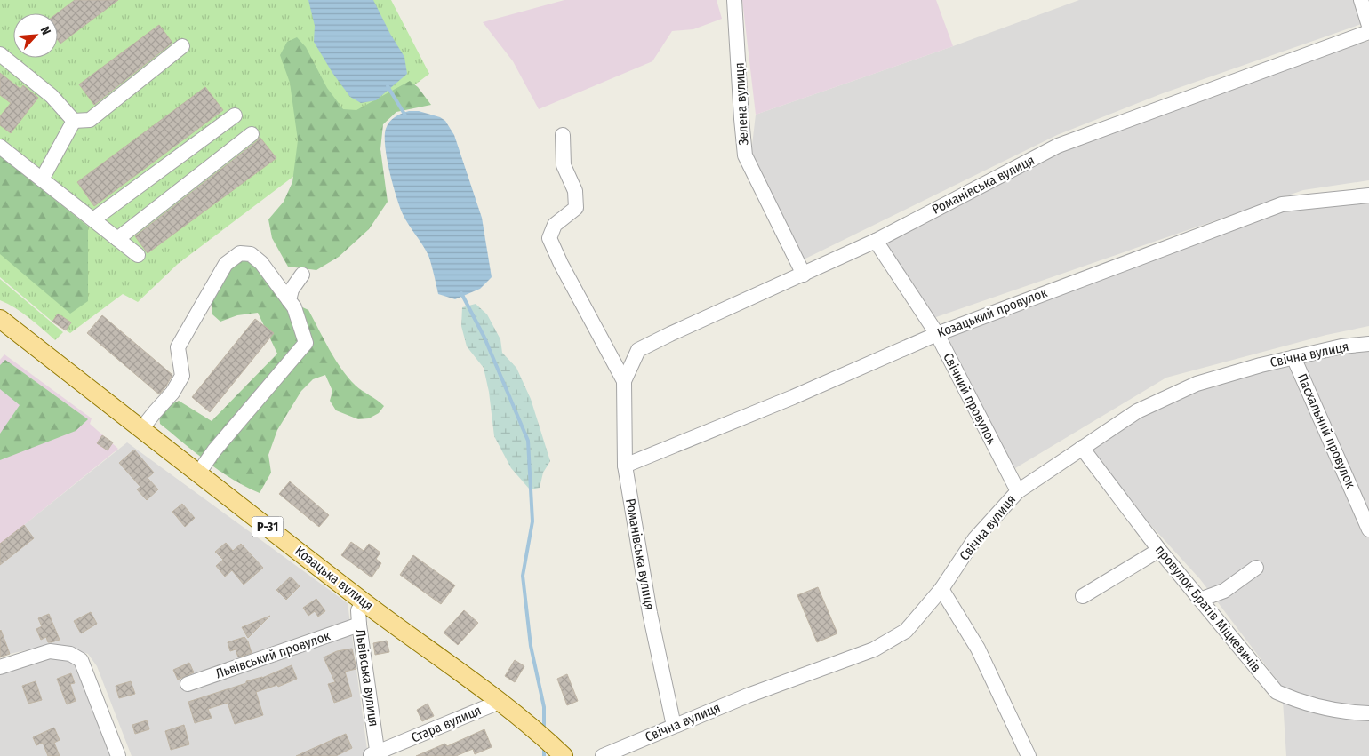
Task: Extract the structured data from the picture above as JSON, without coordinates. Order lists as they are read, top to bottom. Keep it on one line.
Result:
{"streets":{"main road":["Р-31","Козацька вулиця"],"street":["Зелена вулиця","Романівська вулиця","Козацький провулок","Свічна вулиця","Свічний провулок","Пасхальний провулок","провулок Братів Міцкевичів","Львівський провулок","Львівська вулиця","Стара вулиця"]},"crossings":[["Зелена вулиця","Романівська вулиця"],["Романівська вулиця","Козацький провулок"],["Романівська вулиця","Свічна вулиця"],["Романівська вулиця","Свічний провулок"],["Козацький провулок","Свічний провулок"],["Свічна вулиця","Свічний провулок"],["Свічна вулиця","Пасхальний провулок"],["Свічна вулиця","провулок Братів Міцкевичів"],["Козацька вулиця","Львівська вулиця"],["Козацька вулиця","Стара вулиця"],["Львівський провулок","Львівська вулиця"],["Львівська вулиця","Стара вулиця"]],"north":"top right"}
